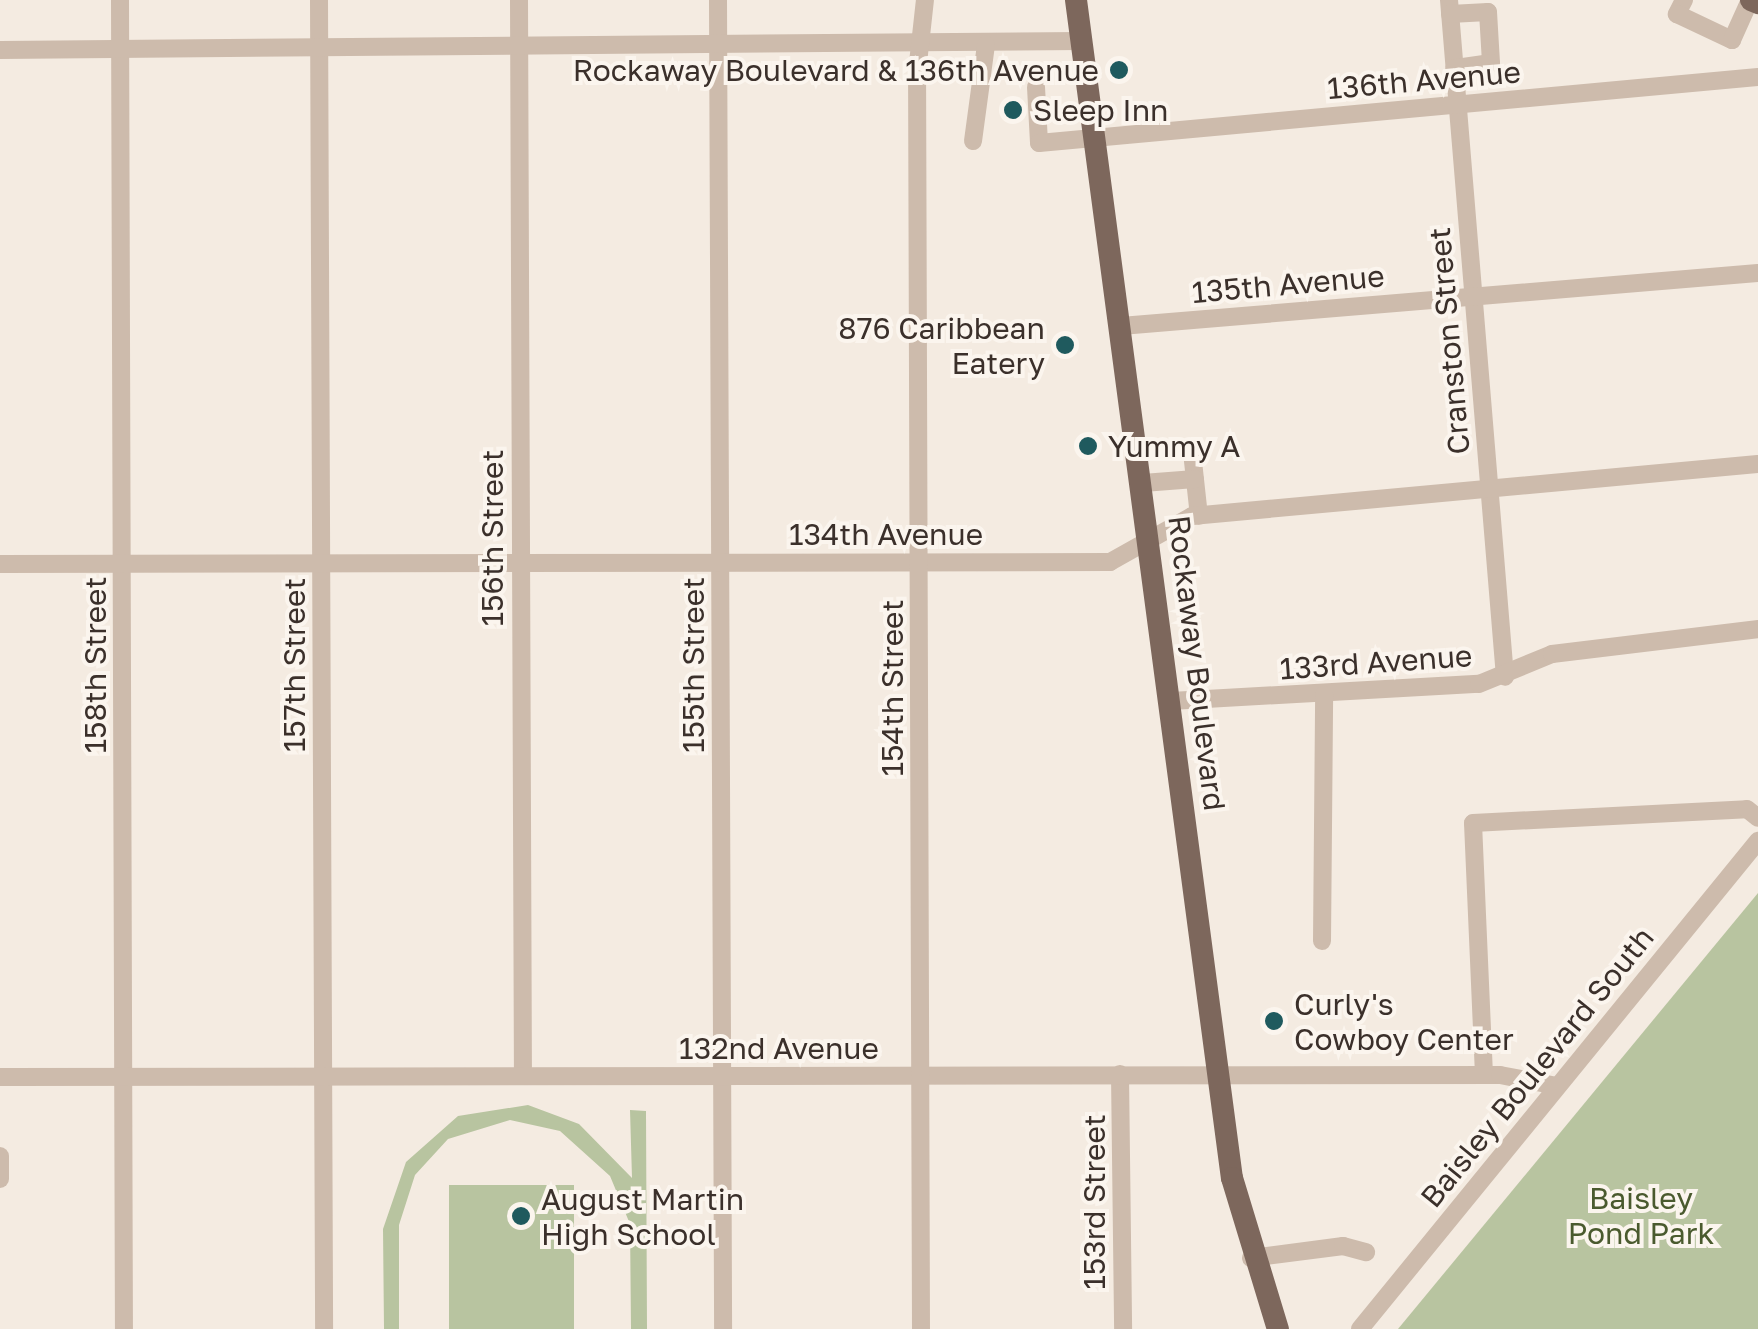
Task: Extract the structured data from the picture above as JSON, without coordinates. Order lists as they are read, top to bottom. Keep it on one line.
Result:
{"streets":{"main road":["Rockaway Boulevard"],"street":["136th Avenue","135th Avenue","Cranston Street","134th Avenue","156th Street","133rd Avenue","158th Street","157th Street","155th Street","154th Street","132nd Avenue","Baisley Boulevard South","153rd Street"]},"crossings":[["136th Avenue","Cranston Street"],["136th Avenue","Rockaway Boulevard"],["135th Avenue","Cranston Street"],["135th Avenue","Rockaway Boulevard"],["Cranston Street","134th Avenue"],["Cranston Street","133rd Avenue"],["134th Avenue","156th Street"],["134th Avenue","Rockaway Boulevard"],["134th Avenue","158th Street"],["134th Avenue","157th Street"],["134th Avenue","155th Street"],["134th Avenue","154th Street"],["156th Street","132nd Avenue"],["133rd Avenue","Rockaway Boulevard"],["Rockaway Boulevard","132nd Avenue"],["158th Street","132nd Avenue"],["157th Street","132nd Avenue"],["155th Street","132nd Avenue"],["154th Street","132nd Avenue"],["132nd Avenue","Baisley Boulevard South"],["132nd Avenue","153rd Street"]],"parks":["Baisley Pond Park"],"places":["Rockaway Boulevard & 136th Avenue","Sleep Inn","876 Caribbean Eatery","Yummy A","Curly's Cowboy Center","August Martin High School"]}
